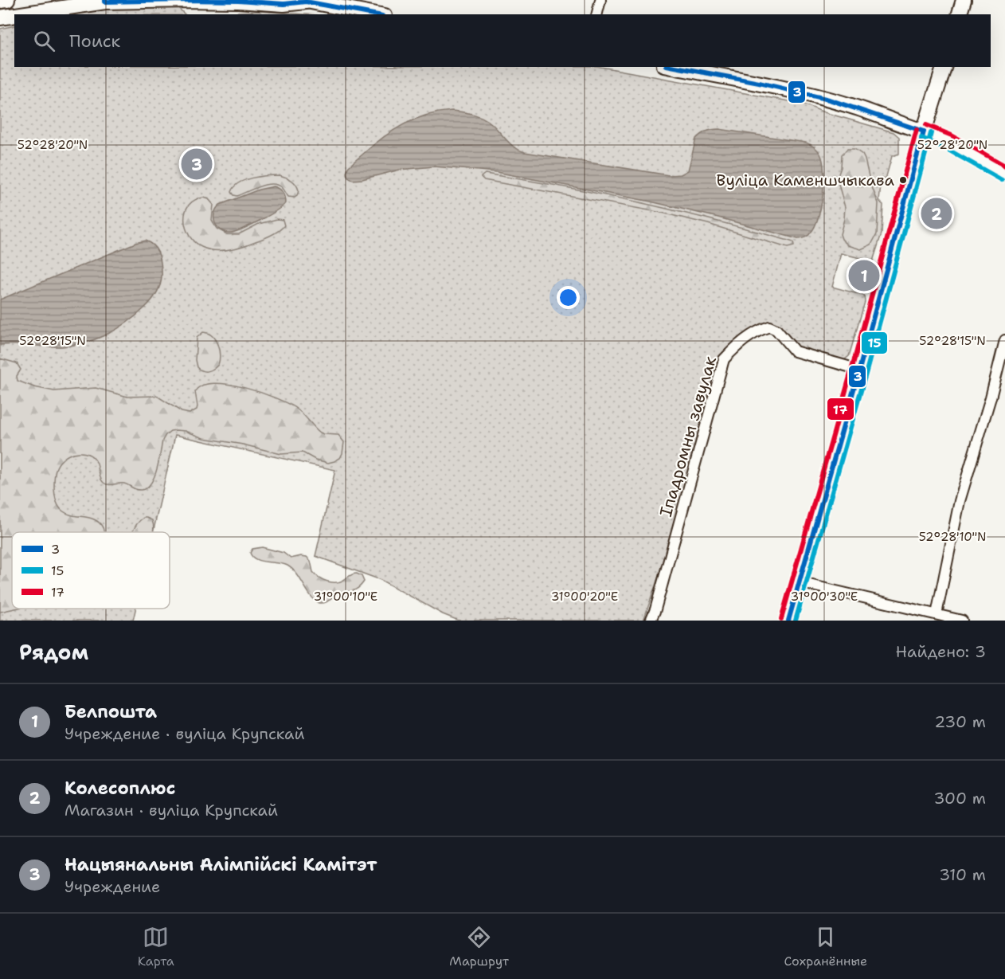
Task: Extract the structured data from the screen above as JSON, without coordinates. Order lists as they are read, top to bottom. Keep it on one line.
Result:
{"streets":{"street":["Іпадромны завулак"]},"places":["Вуліца Каменшчыкава"],"lines":["transit line 3","transit line 17","transit line 15"],"legend":["3","15","17"],"page":{"search":"Поиск","pins":["3","2","1"],"heading":["Рядом","Найдено: 3"],"list":[{"mark":"1","name":"Белпошта","note":"Учреждение · вуліца Крупскай","value":"230 m"},{"mark":"2","name":"Колесоплюс","note":"Магазин · вуліца Крупскай","value":"300 m"},{"mark":"3","name":"Нацыянальны Алімпійскі Камітэт","note":"Учреждение","value":"310 m"}],"nav":["Карта","Маршрут","Сохранённые"]},"coordinates":["52°28'20\"N","52°28'15\"N","52°28'10\"N","31°00'10\"E","31°00'20\"E","31°00'30\"E"]}
